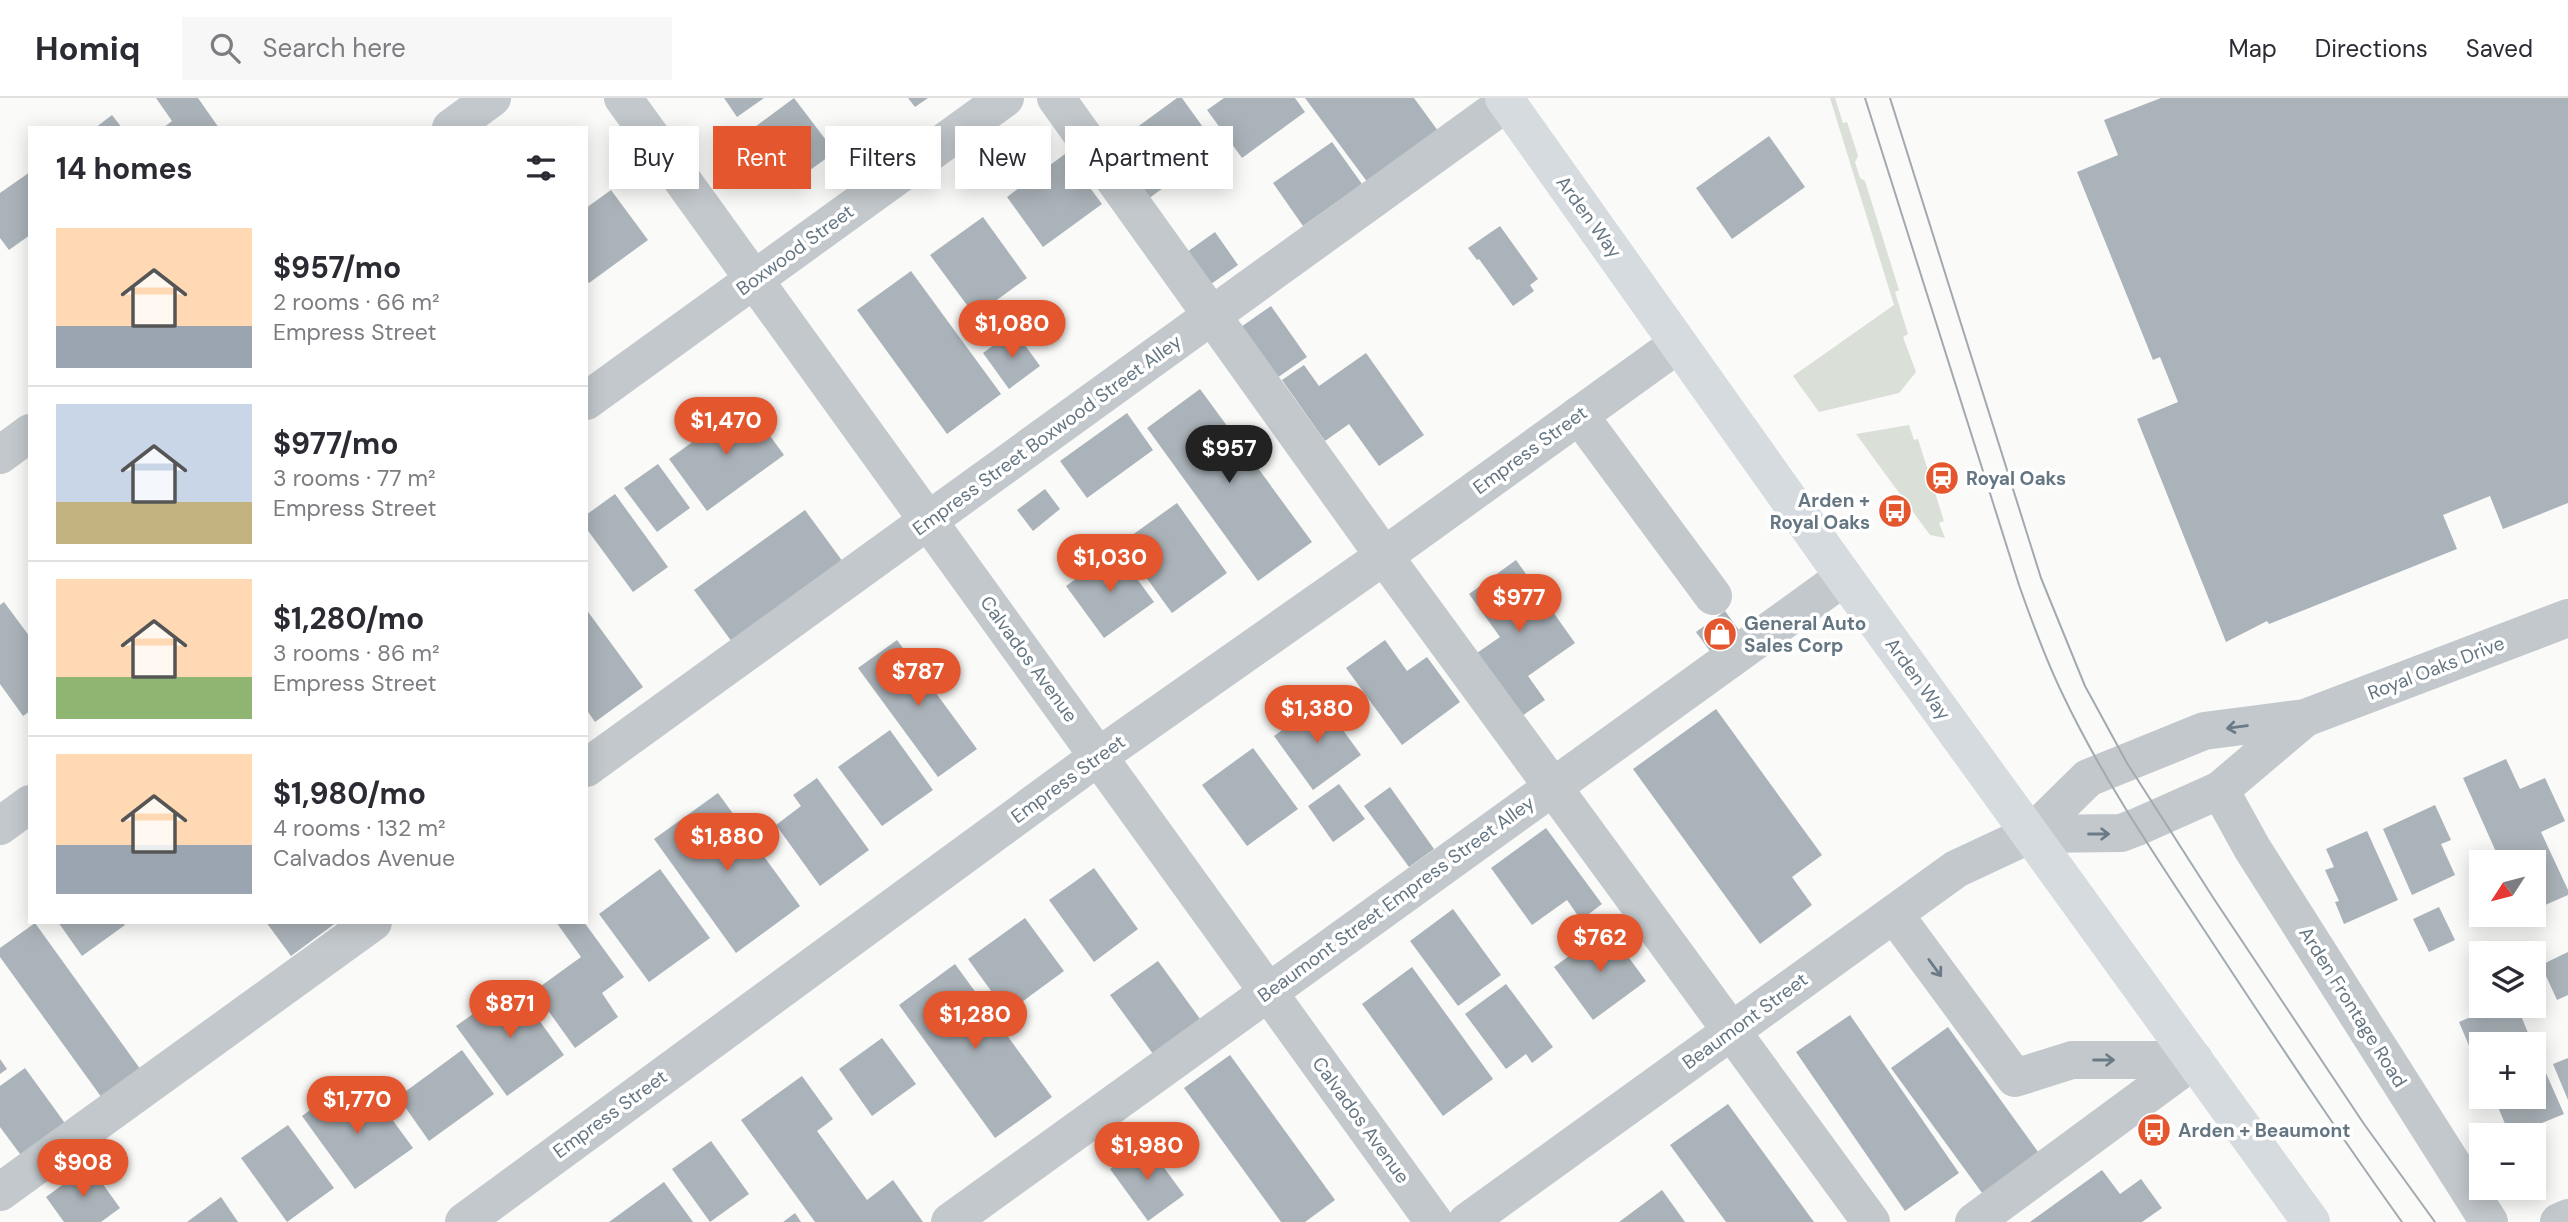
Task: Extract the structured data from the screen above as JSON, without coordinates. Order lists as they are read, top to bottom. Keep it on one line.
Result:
{"streets":{"main road":["Arden Way"],"street":["Boxwood Street","Empress Street Boxwood Street Alley","Empress Street","Calvados Avenue","Royal Oaks Drive","Beaumont Street Empress Street Alley","Arden Frontage Road","Beaumont Street"]},"crossings":[["Arden Way","Empress Street Boxwood Street Alley"],["Arden Way","Empress Street"],["Arden Way","Royal Oaks Drive"],["Arden Way","Beaumont Street Empress Street Alley"],["Arden Way","Beaumont Street"],["Boxwood Street","Calvados Avenue"],["Empress Street Boxwood Street Alley","Calvados Avenue"],["Empress Street","Calvados Avenue"],["Calvados Avenue","Beaumont Street Empress Street Alley"],["Royal Oaks Drive","Arden Frontage Road"],["Royal Oaks Drive","Beaumont Street"]],"places":{"station":["Royal Oaks"],"bus stop":["Arden + Royal Oaks","Arden + Beaumont"],"shop":["General Auto Sales Corp"]},"north":"bottom left","page":{"header":"Homiq","search":"Search here","nav":["Map","Directions","Saved"],"chip":["Buy","Rent","Filters","New","Apartment"],"heading":"14 homes","list":[{"name":"$957/mo","note":"2 rooms · 66 m² · Empress Street"},{"name":"$977/mo","note":"3 rooms · 77 m² · Empress Street"},{"name":"$1,280/mo","note":"3 rooms · 86 m² · Empress Street"},{"name":"$1,980/mo","note":"4 rooms · 132 m² · Calvados Avenue"}],"price":["$1,080","$1,470","$957","$1,030","$977","$787","$1,380","$1,880","$762","$871","$1,280","$1,770","$1,980","$908"],"map_buttons":["+","−"]}}
